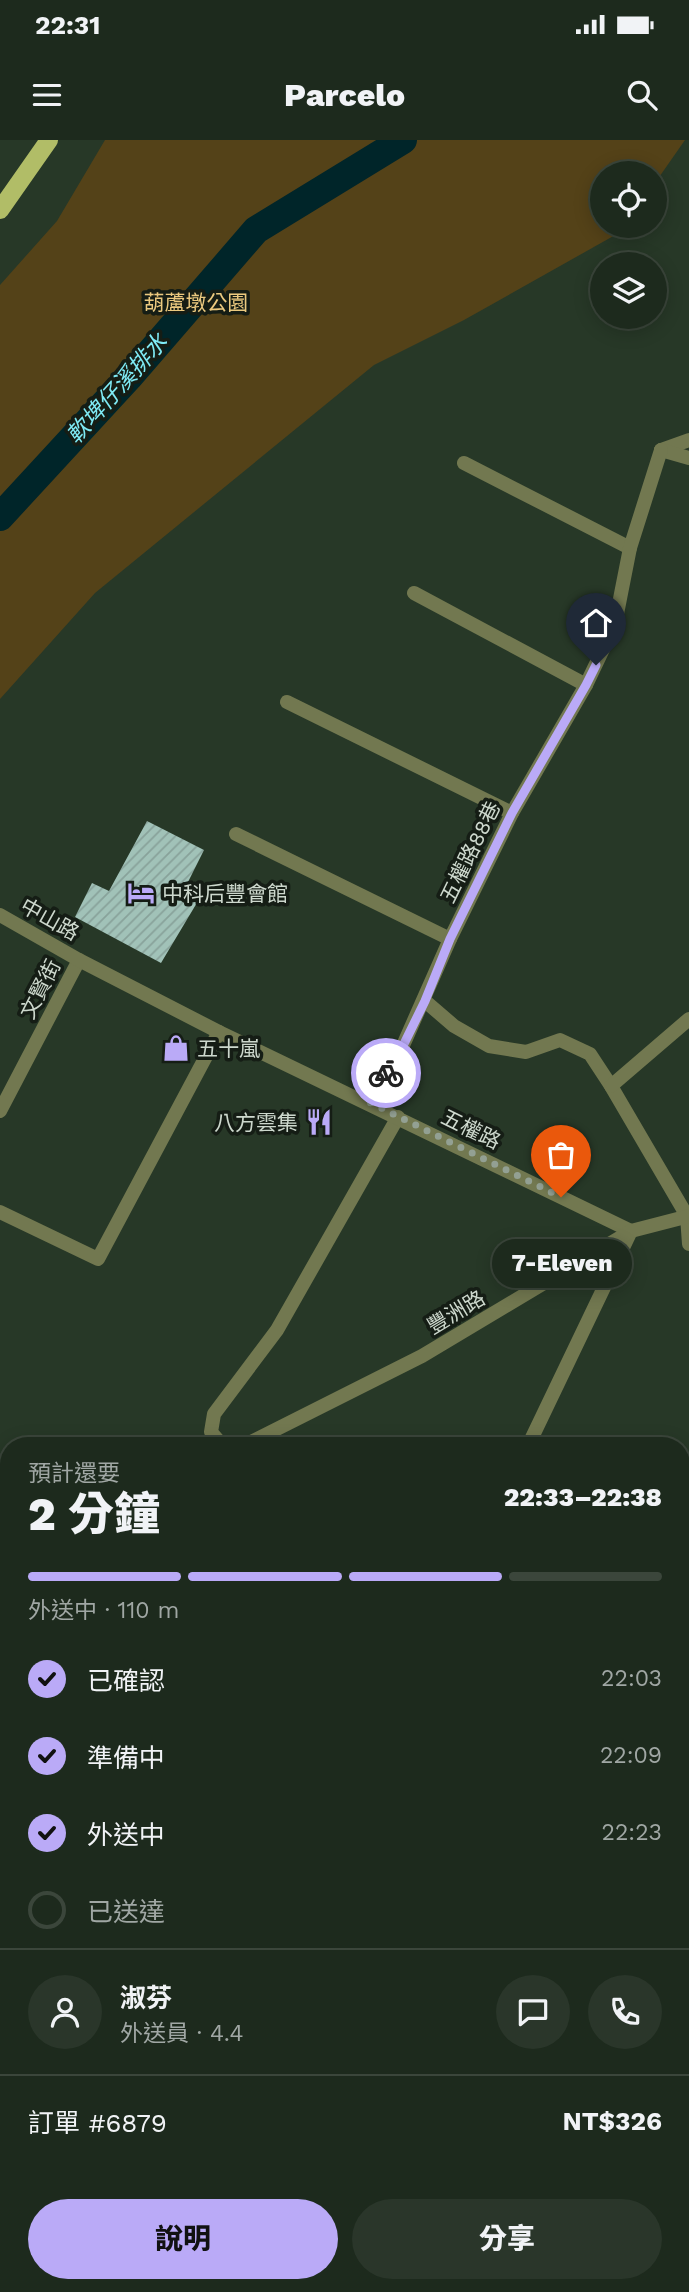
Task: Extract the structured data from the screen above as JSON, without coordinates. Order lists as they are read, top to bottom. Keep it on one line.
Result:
{"streets":{"street":["五權路88巷","中山路","文賢街","五權路","豐洲路"]},"crossings":[["五權路88巷","五權路"],["中山路","文賢街"],["中山路","五權路"],["文賢街","五權路"],["五權路","豐洲路"]],"water":["軟埤仔溪排水"],"parks":["葫蘆墩公園"],"places":{"hotel":["中科后豐會館"],"shop":["五十嵐"],"restaurant":["八方雲集"],"other":["7-Eleven"]},"page":{"status":"22:31","header":"Parcelo","bubble":"7-Eleven","heading":["2 分鐘","預計還要","22:33–22:38"],"panel":["淑芬","外送員 · 4.4","訂單 #6879","NT$326"],"bar":"外送中 · 110 m","list":[["已確認","22:03"],["準備中","22:09"],["外送中","22:23"],"已送達"],"buttons":["說明","分享"]}}
